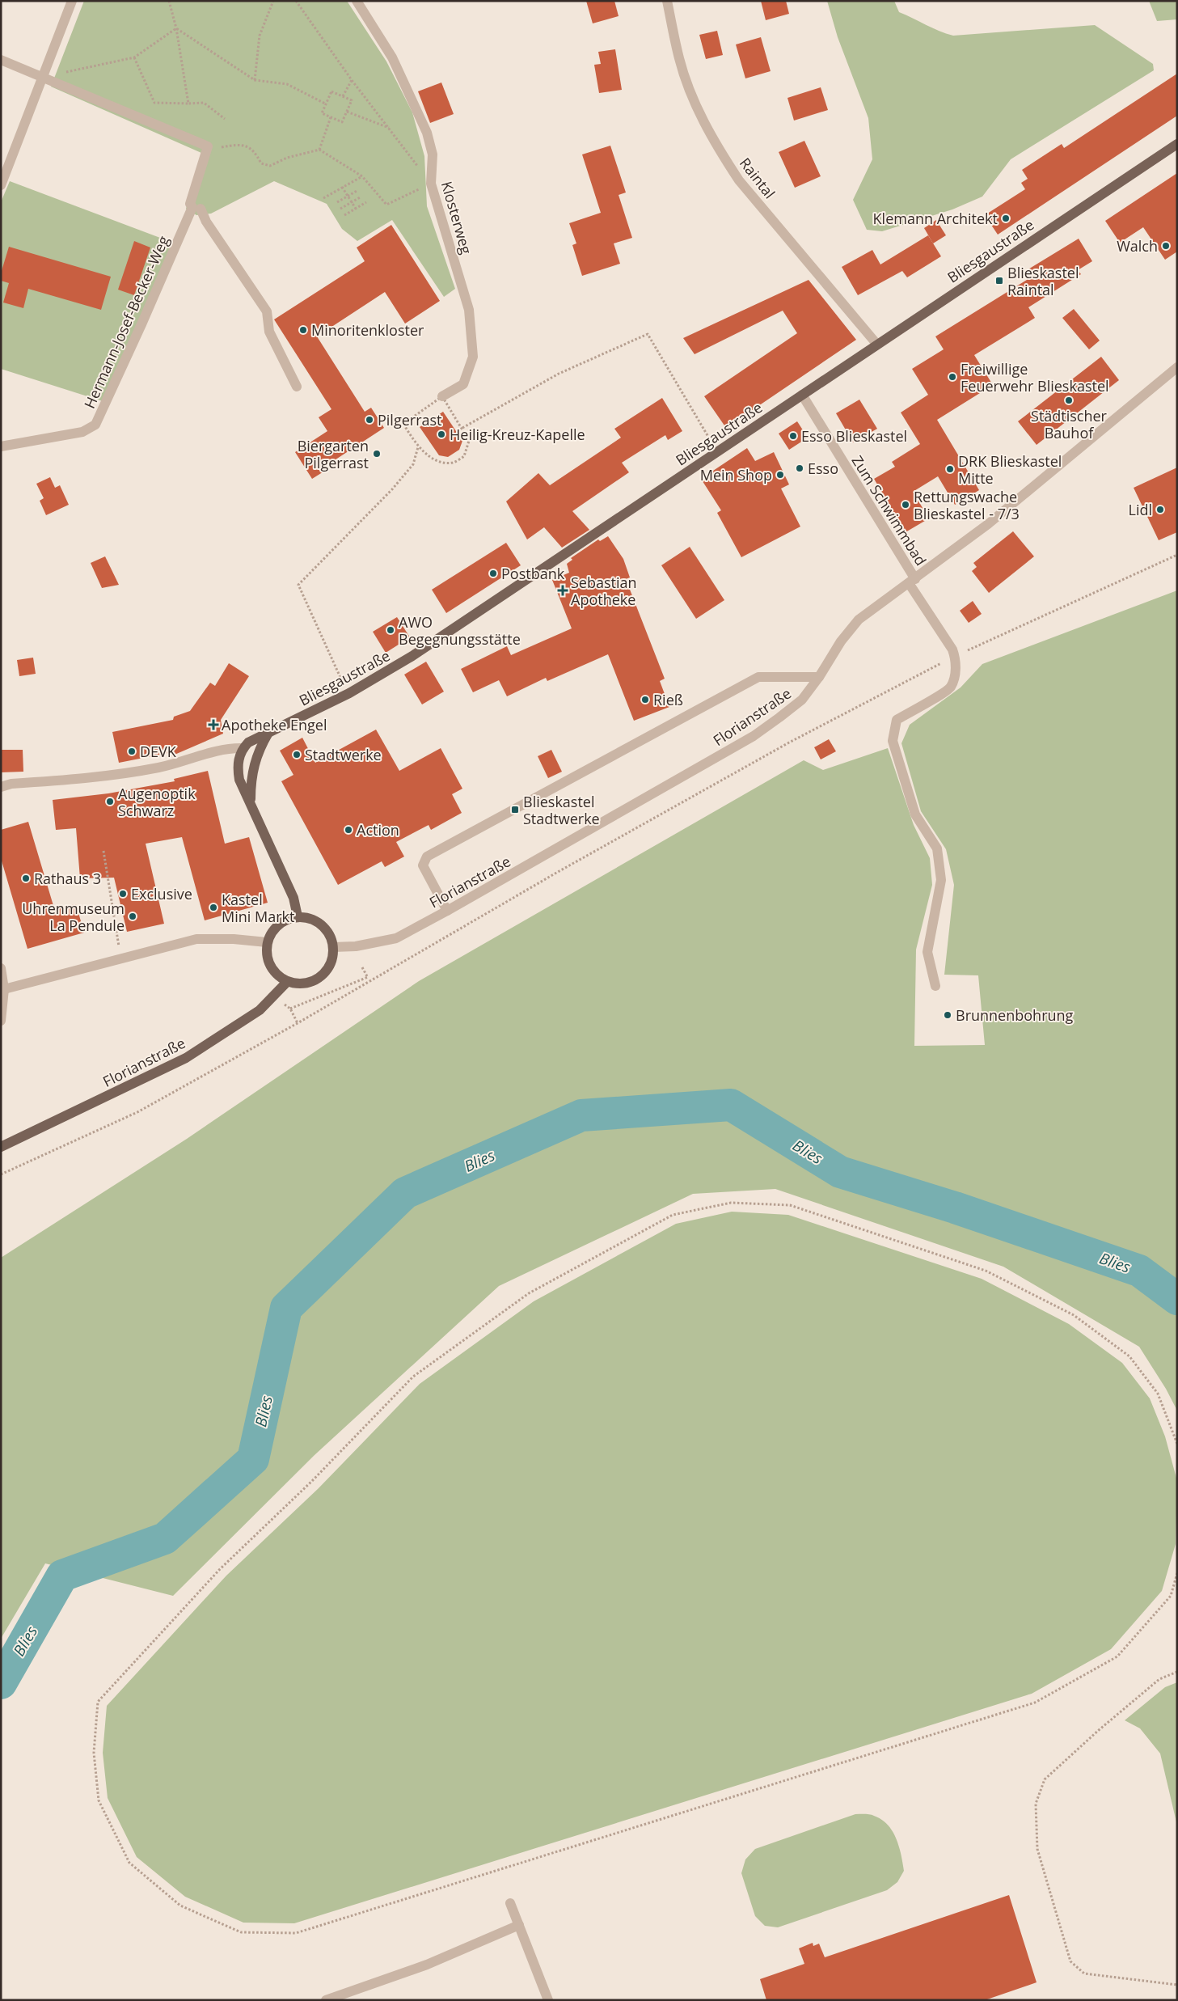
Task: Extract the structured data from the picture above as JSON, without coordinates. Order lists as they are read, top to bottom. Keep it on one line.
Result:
{"streets":{"main road":["Bliesgaustraße","Florianstraße"],"street":["Raintal","Klosterweg","Hermann-Josef-Becker-Weg","Zum Schwimmbad"]},"crossings":[["Raintal","Bliesgaustraße"],["Bliesgaustraße","Zum Schwimmbad"],["Zum Schwimmbad","Florianstraße"]],"water":["Blies"],"places":{"other":["Klemann Architekt","Walch","Minoritenkloster","Freiwillige Feuerwehr Blieskastel","Städtischer Bauhof","Pilgerrast","Heilig-Kreuz-Kapelle","Esso Blieskastel","Biergarten Pilgerrast","Esso","DRK Blieskastel Mitte","Mein Shop","Rettungswache Blieskastel - 7/3","Lidl","Postbank","AWO Begegnungsstätte","Rieß","DEVK","Stadtwerke","Augenoptik Schwarz","Action","Rathaus 3","Exclusive","Kastel Mini Markt","Uhrenmuseum La Pendule","Brunnenbohrung"],"transit":["Blieskastel Raintal","Blieskastel Stadtwerke"],"health":["Sebastian Apotheke","Apotheke Engel"]}}
